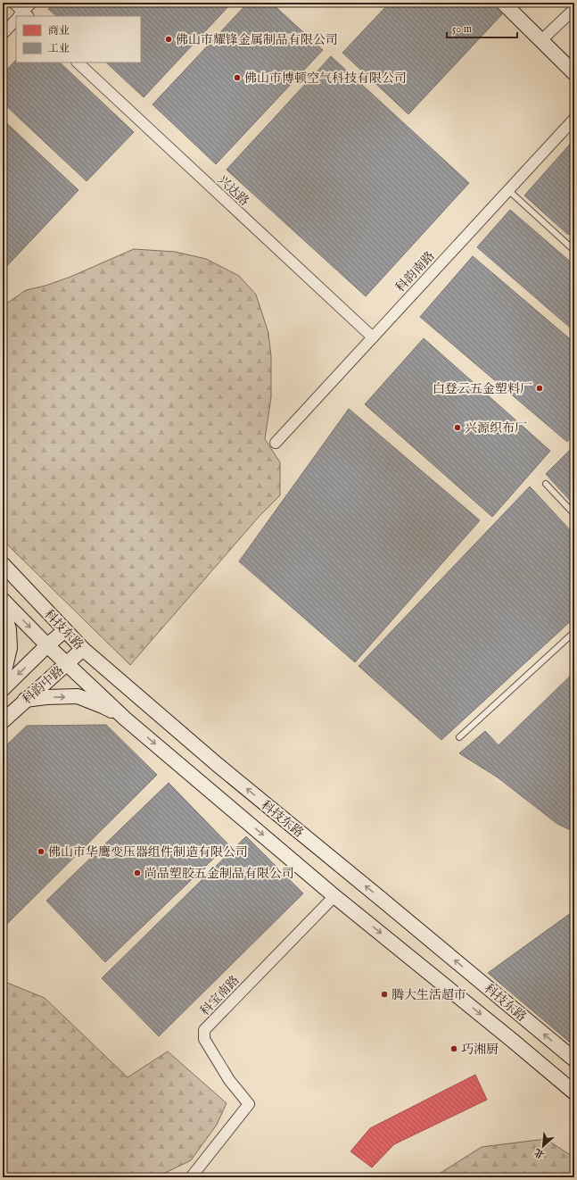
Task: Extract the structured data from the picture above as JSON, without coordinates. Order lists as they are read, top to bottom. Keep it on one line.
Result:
{"streets":{"main road":["科技东路","科韵中路"],"street":["兴达路","科韵南路","科宝南路"]},"crossings":[["兴达路","科韵南路"],["科技东路","科韵中路"],["科技东路","科宝南路"]],"places":["佛山市耀锋金属制品有限公司","佛山市博顿空气科技有限公司","白登云五金塑料厂","兴源织布厂","佛山市华鹰变压器组件制造有限公司","尚品塑胶五金制品有限公司","腾大生活超市","巧湘厨"],"legend":["商业","工业"],"scale_bar":"50 m","north":"bottom left"}
